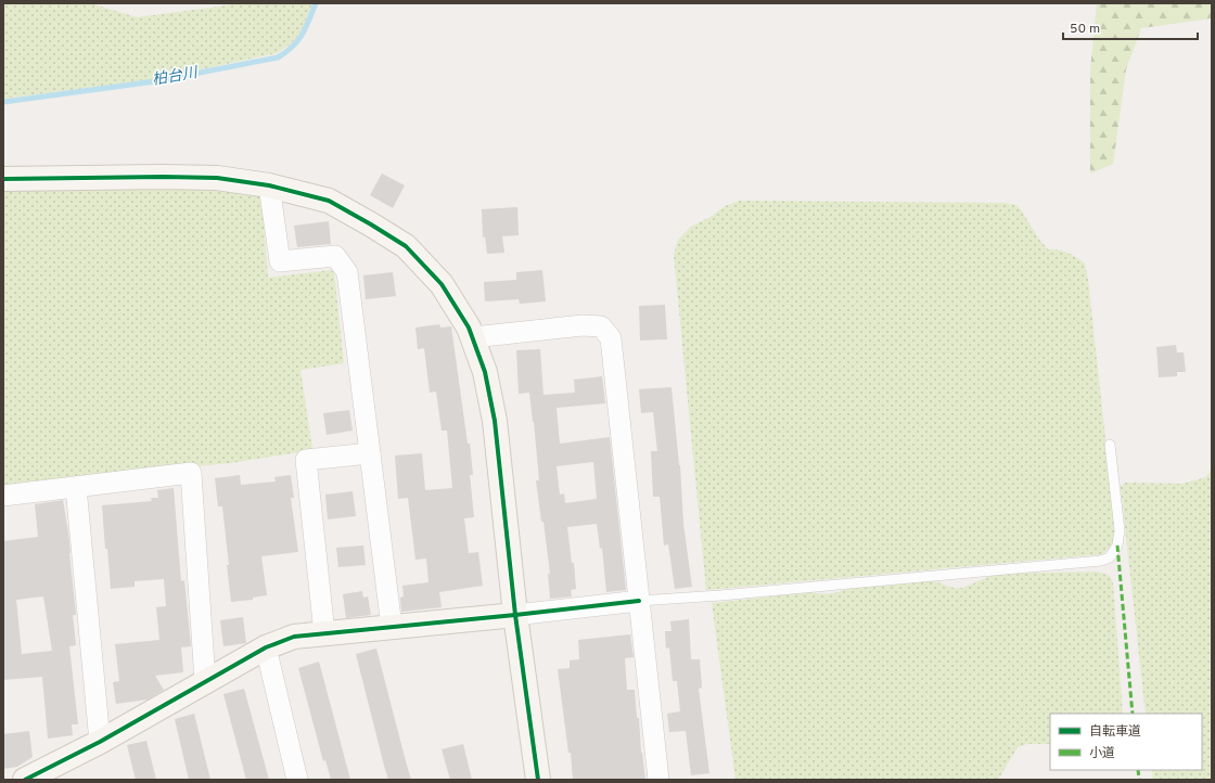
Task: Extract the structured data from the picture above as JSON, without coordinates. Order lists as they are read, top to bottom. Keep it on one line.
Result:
{"water":["柏台川"],"legend":["自転車道","小道"],"scale_bar":"50 m"}
